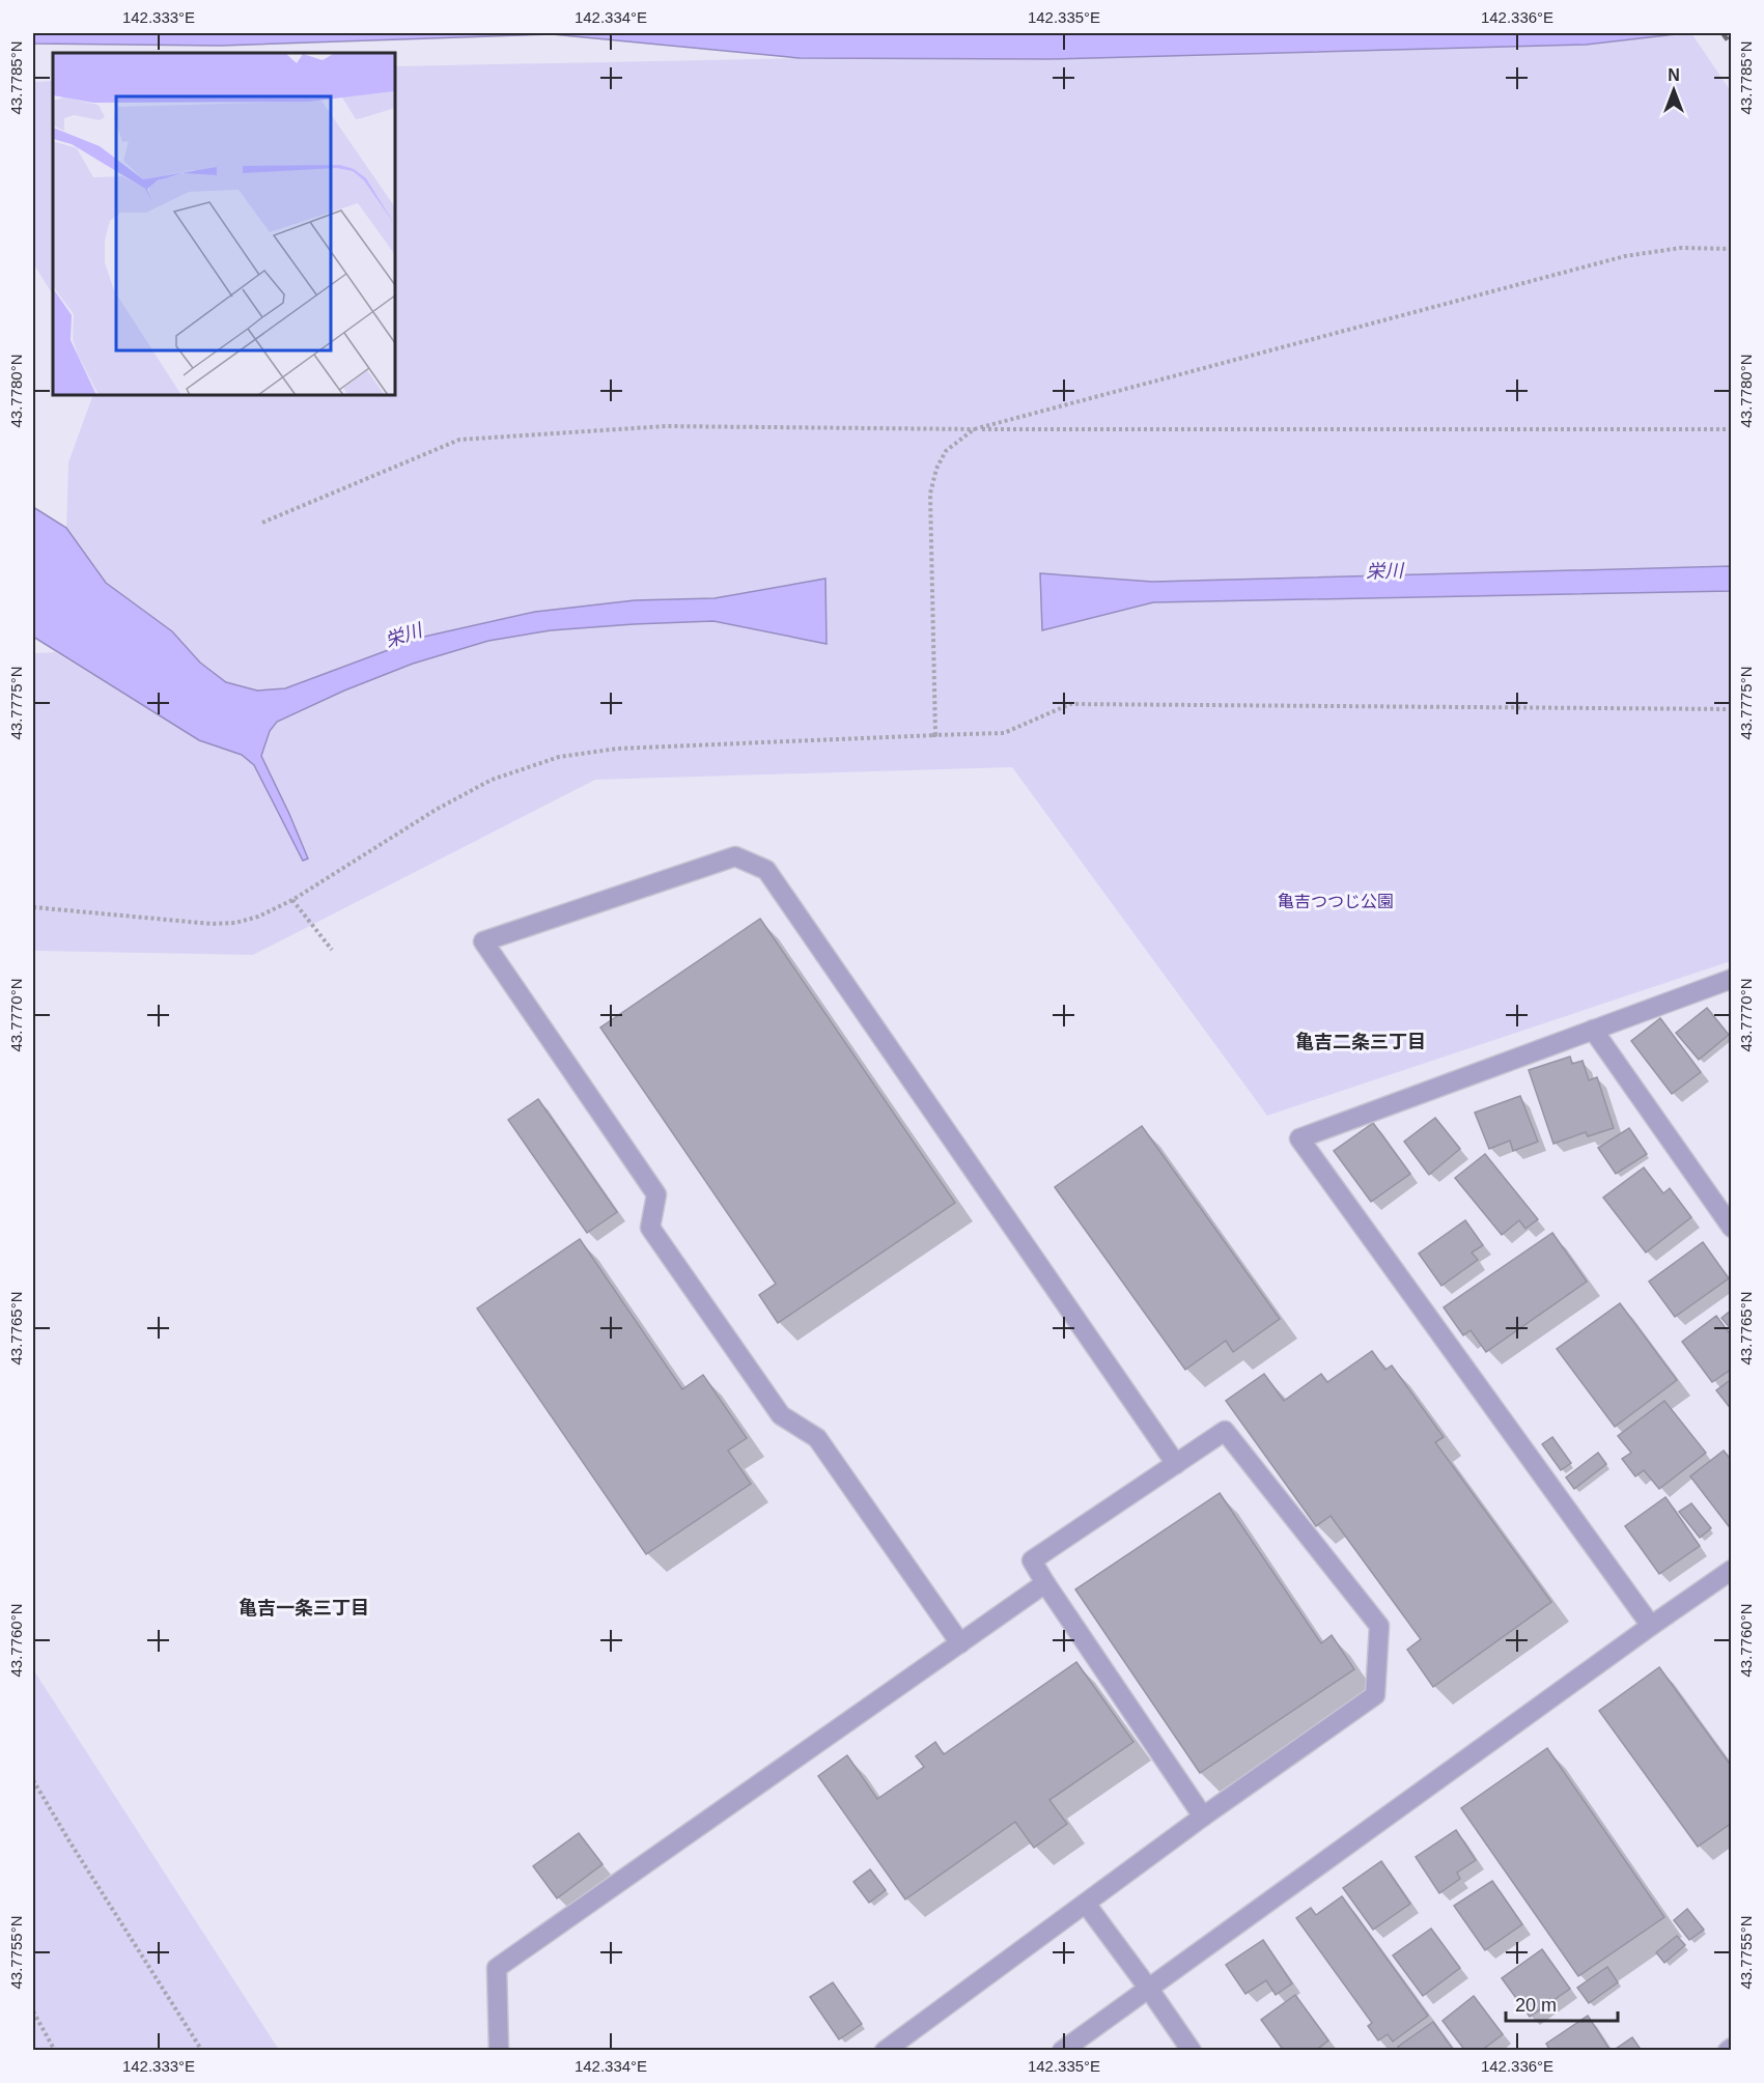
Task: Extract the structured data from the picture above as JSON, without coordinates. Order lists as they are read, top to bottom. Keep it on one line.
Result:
{"districts":["亀吉二条三丁目","亀吉一条三丁目"],"water":["栄川"],"parks":["亀吉つつじ公園"],"scale_bar":"20 m","north":"top","coordinates":["142.333°E","142.334°E","142.335°E","142.336°E","43.7785°N","43.7780°N","43.7775°N","43.7770°N","43.7765°N","43.7760°N","43.7755°N"]}
